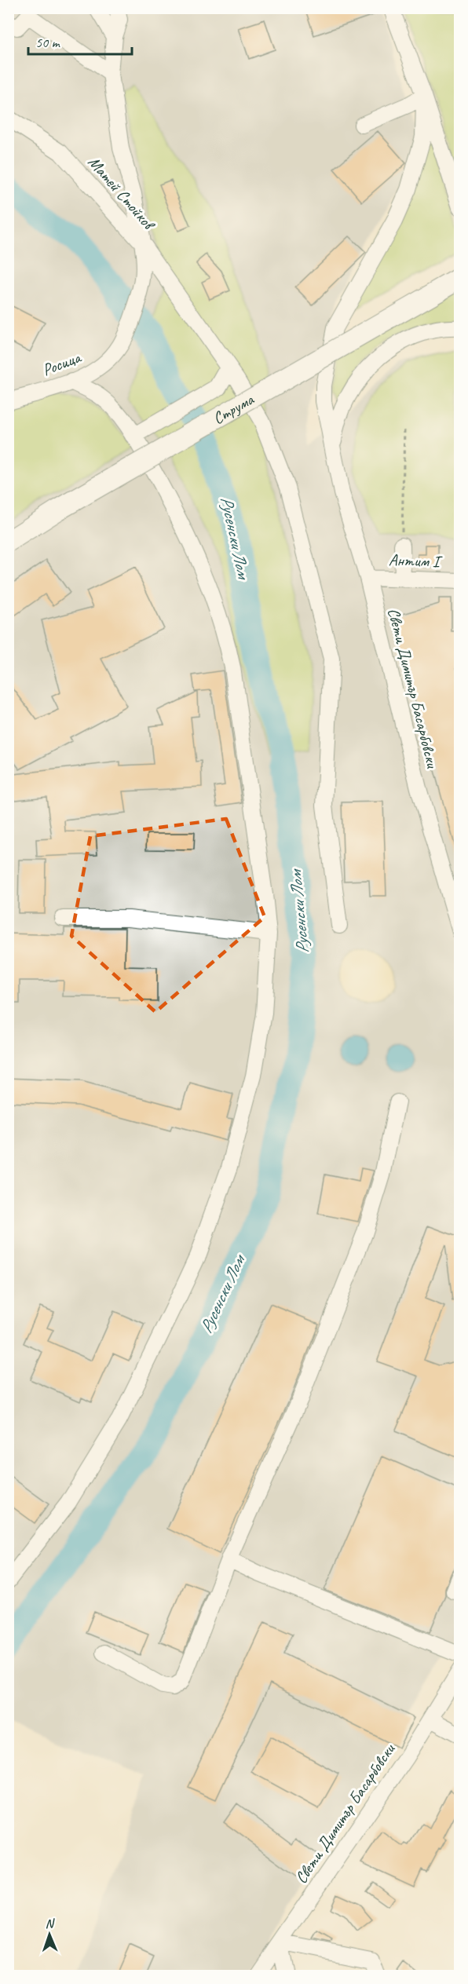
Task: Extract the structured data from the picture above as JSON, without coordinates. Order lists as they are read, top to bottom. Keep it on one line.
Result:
{"streets":{"main road":["Струма"],"street":["Матей Стойков","Росица","Антим I","Свети Димитър Басарбовски"]},"crossings":[["Матей Стойков","Росица"],["Антим I","Свети Димитър Басарбовски"]],"water":["Русенски Лом"],"scale_bar":"50 m","north":"top"}
